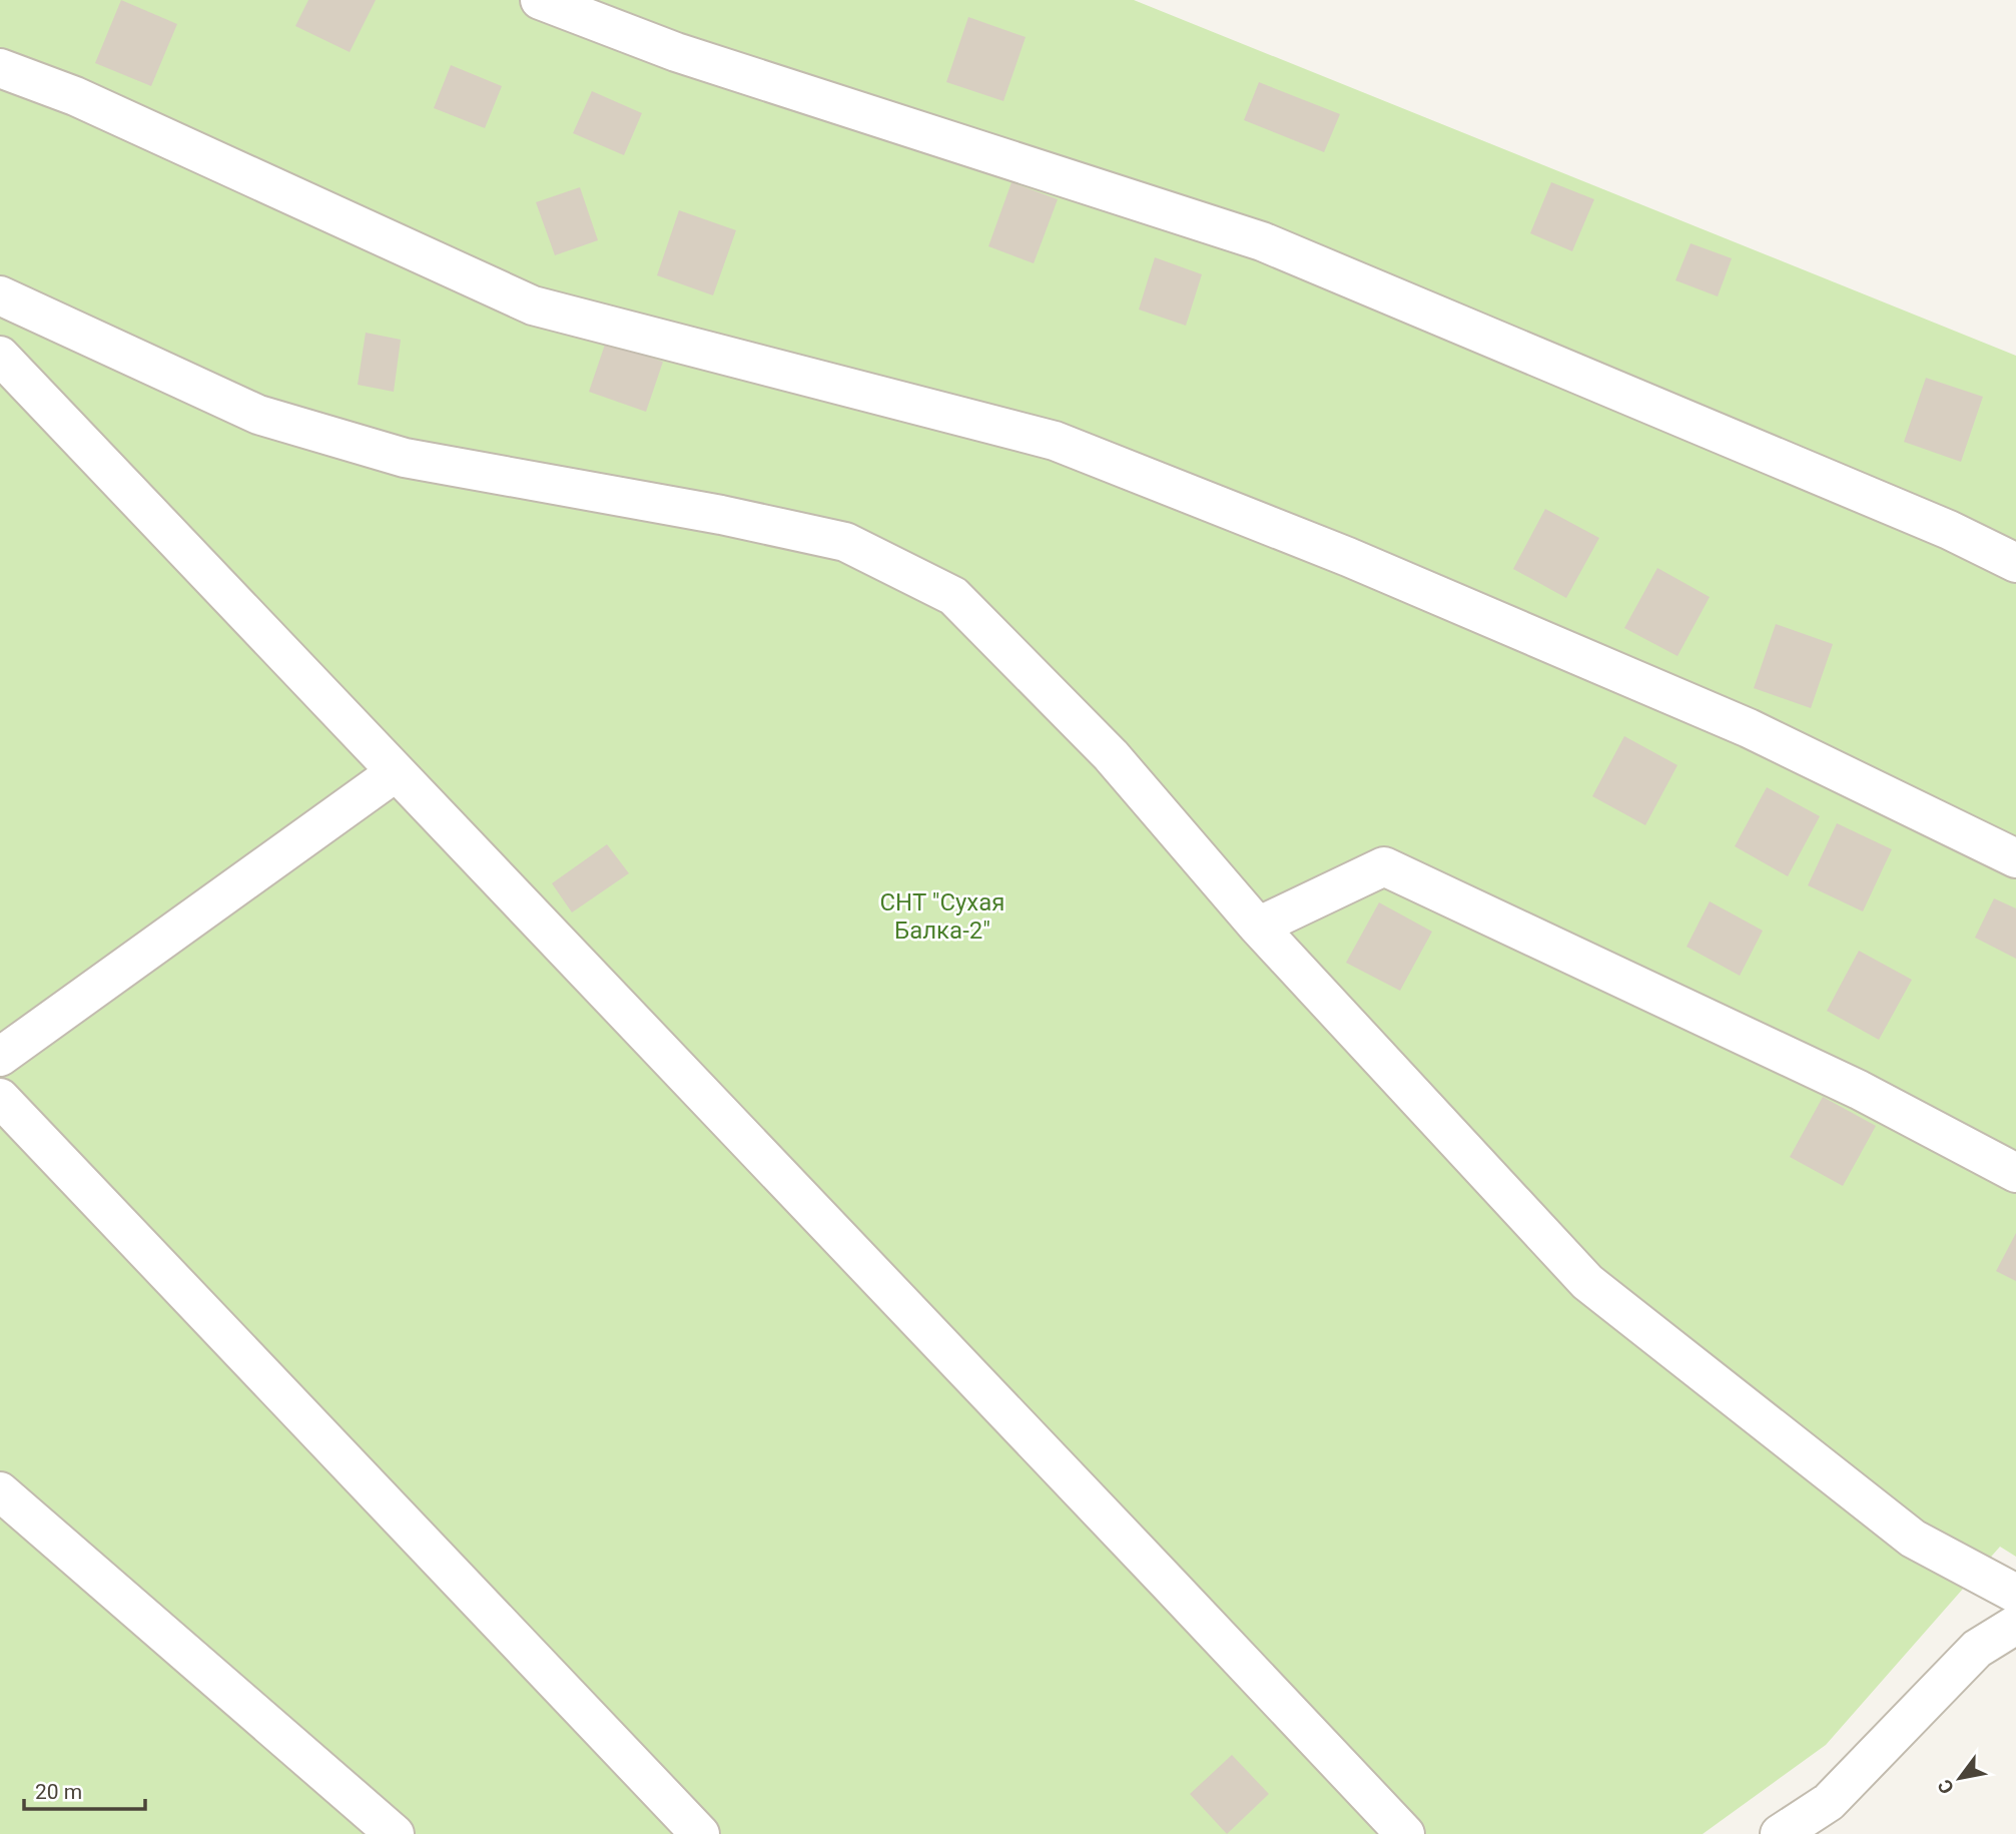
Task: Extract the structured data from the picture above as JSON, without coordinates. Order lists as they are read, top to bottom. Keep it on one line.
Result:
{"parks":["СНТ \"Сухая Балка-2\""],"scale_bar":"20 m","north":"bottom left"}
